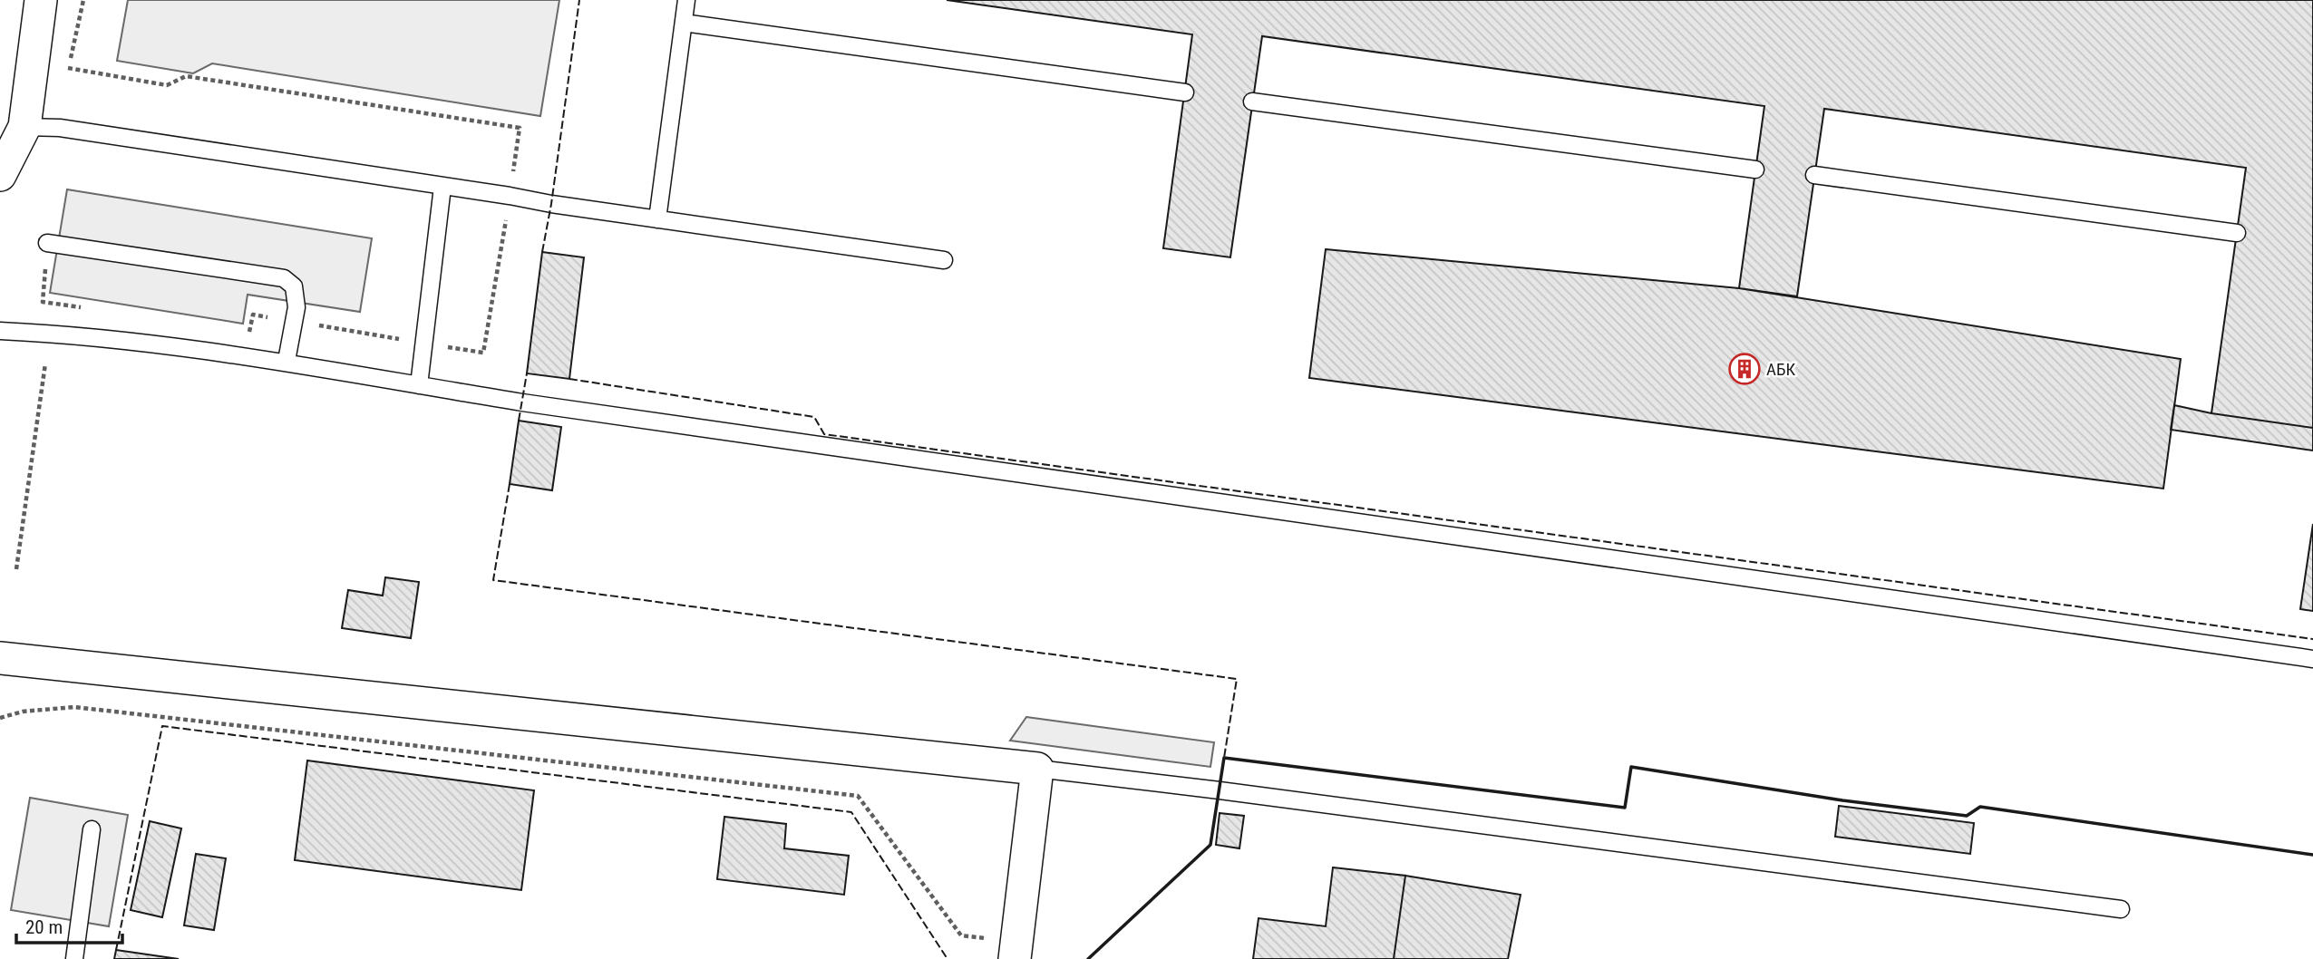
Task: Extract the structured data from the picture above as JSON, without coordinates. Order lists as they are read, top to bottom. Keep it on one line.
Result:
{"places":{"building":["АБК"]},"scale_bar":"20 m"}
